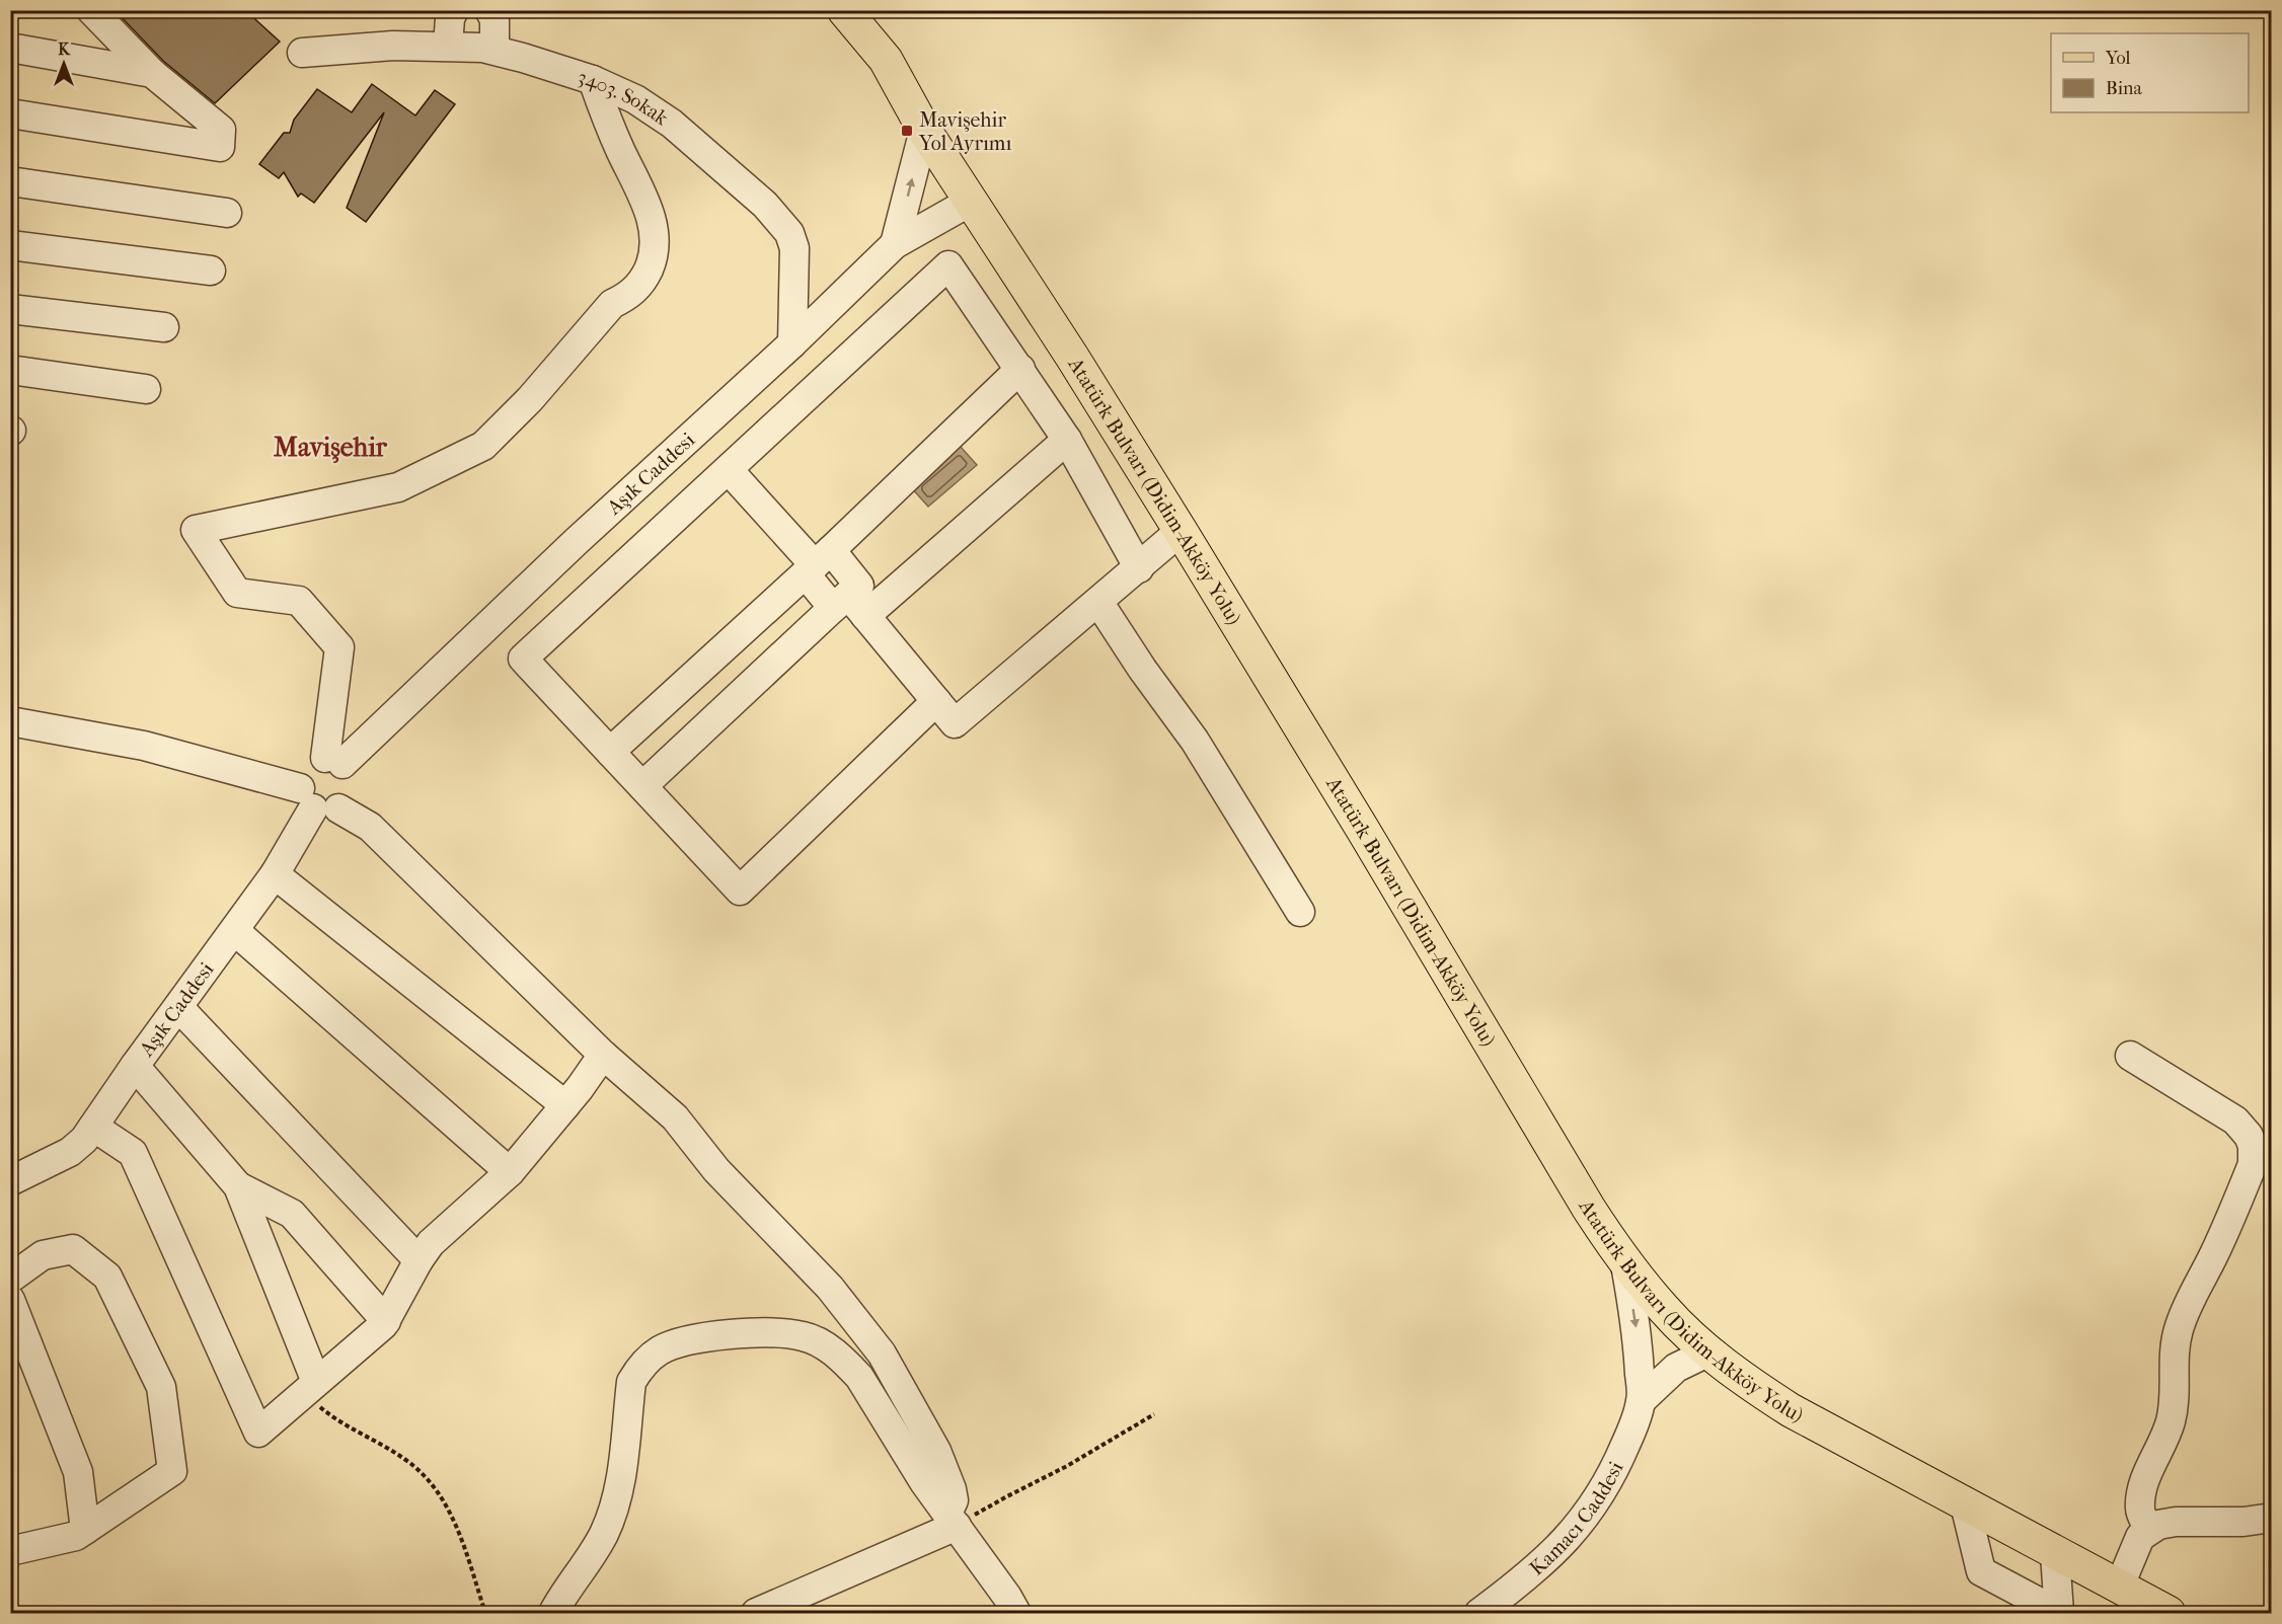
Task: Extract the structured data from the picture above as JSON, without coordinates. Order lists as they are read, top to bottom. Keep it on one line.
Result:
{"streets":{"main road":["Atatürk Bulvarı (Didim-Akköy Yolu)"],"street":["3403. Sokak","Aşık Caddesi","Kamacı Caddesi"]},"crossings":[["3403. Sokak","Aşık Caddesi"],["Aşık Caddesi","Atatürk Bulvarı (Didim-Akköy Yolu)"],["Atatürk Bulvarı (Didim-Akköy Yolu)","Kamacı Caddesi"]],"districts":["Mavişehir"],"places":{"transit":["Mavişehir Yol Ayrımı"]},"legend":["Yol","Bina"],"north":"top"}
